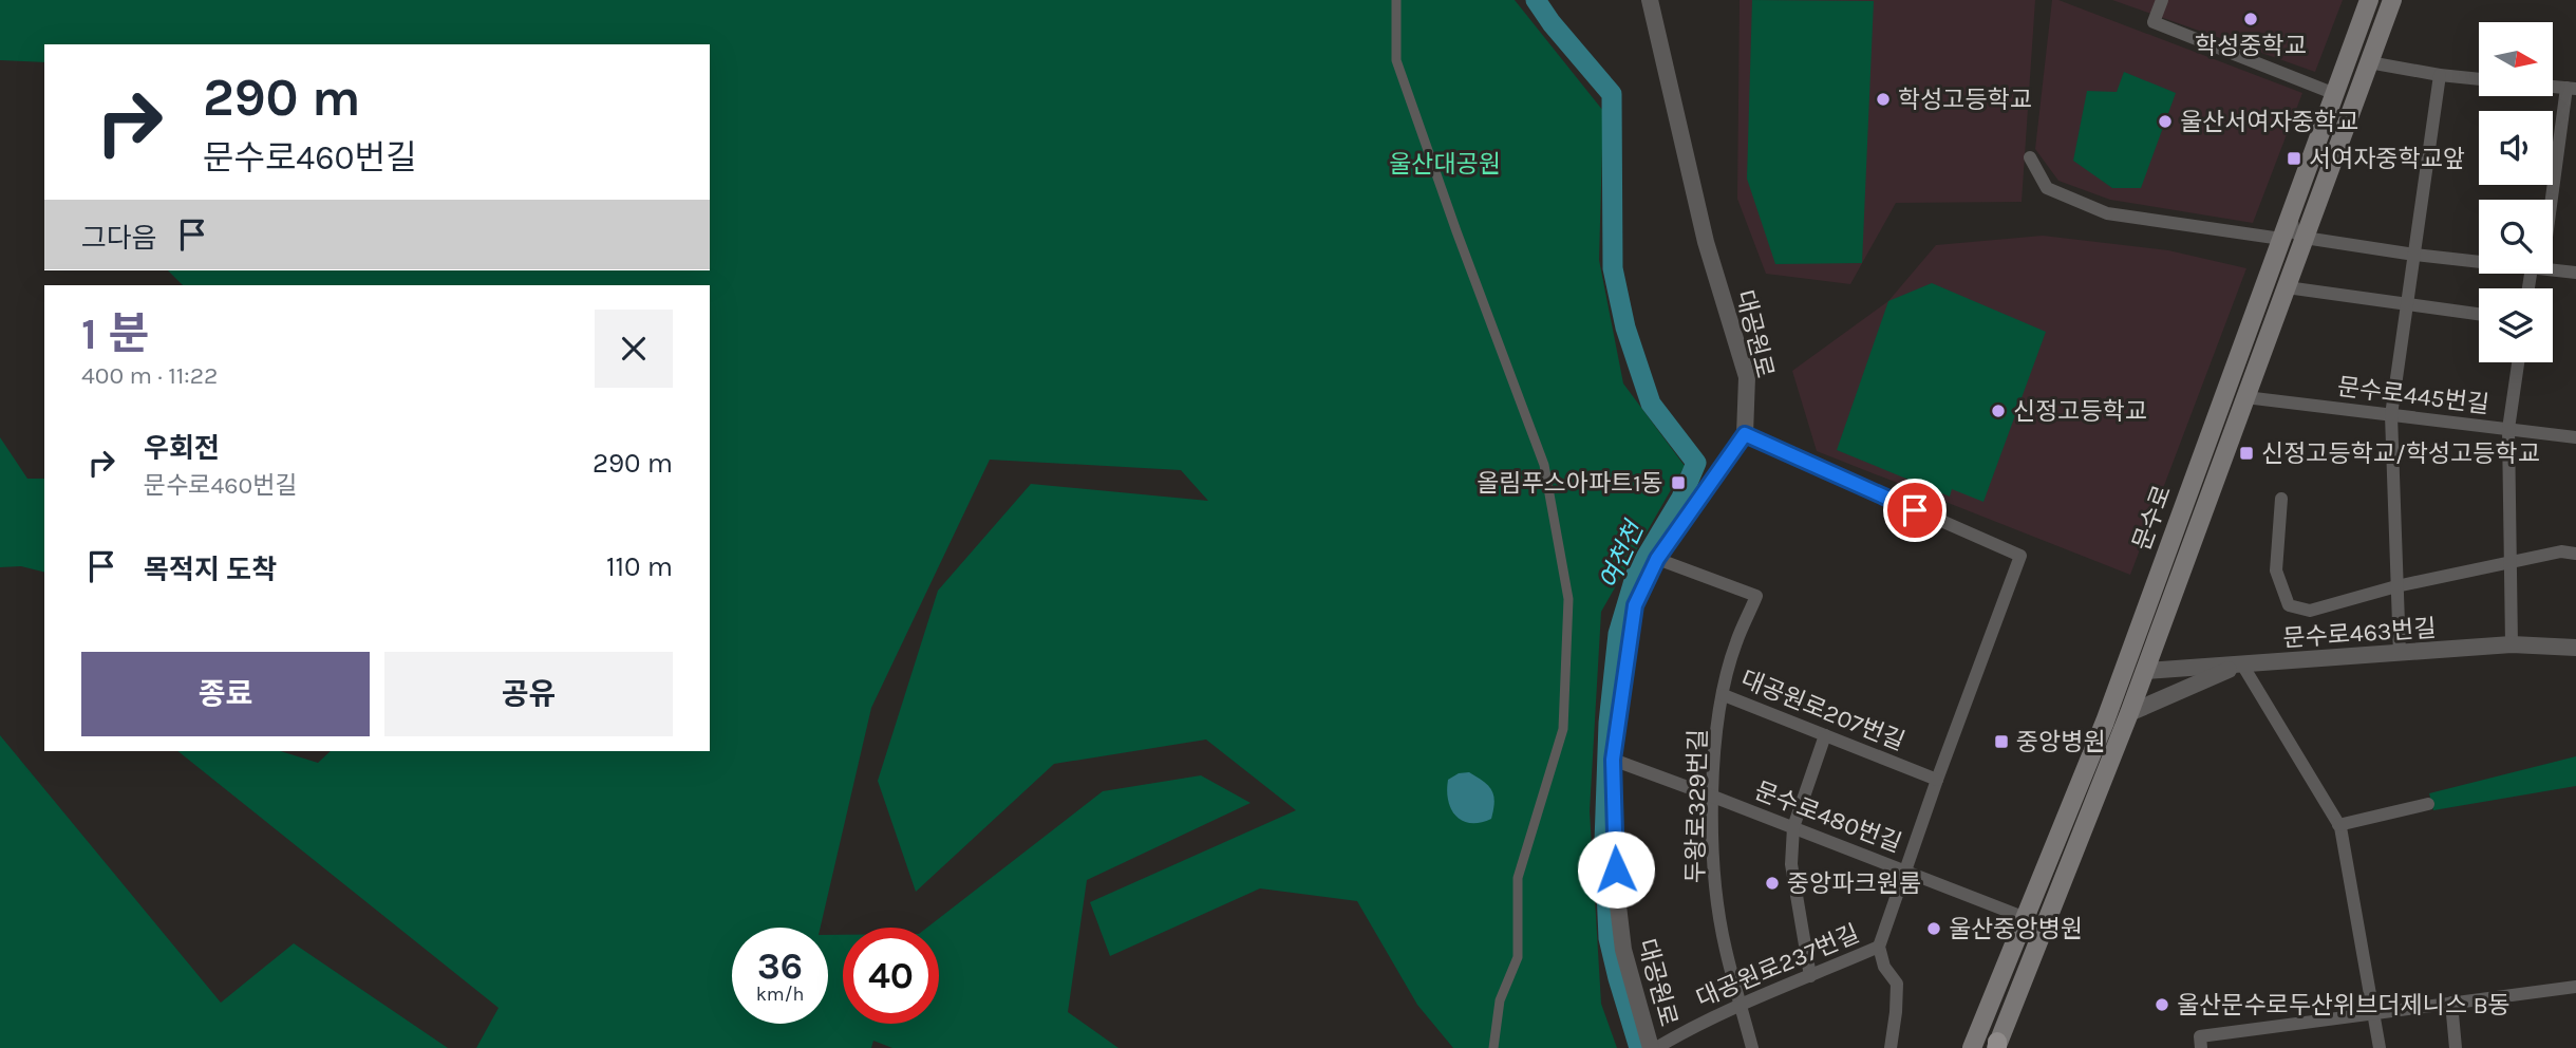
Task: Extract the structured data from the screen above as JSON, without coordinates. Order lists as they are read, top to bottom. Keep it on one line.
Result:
{"streets":{"main road":["문수로"],"street":["대공원로","문수로445번길","문수로463번길","대공원로207번길","두왕로329번길","문수로480번길","대공원로237번길"]},"crossings":[["대공원로","대공원로207번길"],["대공원로","문수로480번길"],["대공원로","대공원로237번길"],["문수로445번길","문수로"],["문수로","문수로463번길"],["문수로","문수로480번길"],["대공원로207번길","두왕로329번길"],["두왕로329번길","문수로480번길"],["두왕로329번길","대공원로237번길"]],"water":["여천천"],"parks":["울산대공원"],"places":{"other":["학성중학교","학성고등학교","울산서여자중학교","신정고등학교","중앙파크원룸","울산중앙병원","울산문수로두산위브더제니스 B동"],"transit":["서여자중학교앞","신정고등학교/학성고등학교","올림푸스아파트1동","중앙병원"]},"north":"right","page":{"turn":["290 m","문수로460번길"],"then":"그다음","heading":["1 분","400 m · 11:22"],"list":[{"name":"우회전","note":"문수로460번길","value":"290 m"},{"name":"목적지 도착","value":"110 m"}],"buttons":["종료","공유"],"speed":"36 km/h","limit":"40"}}
